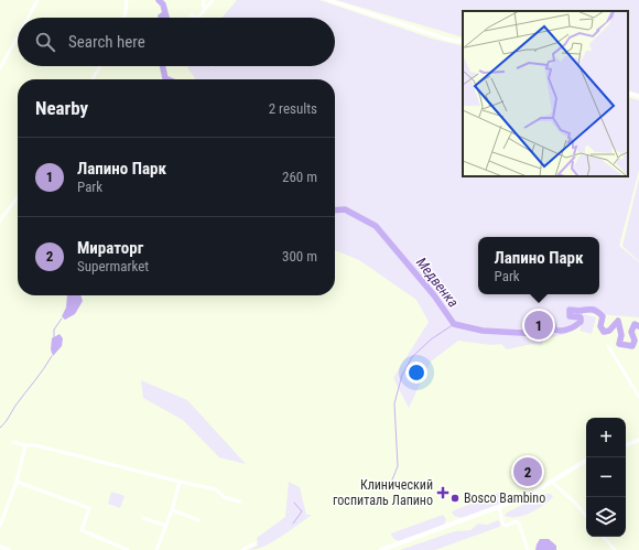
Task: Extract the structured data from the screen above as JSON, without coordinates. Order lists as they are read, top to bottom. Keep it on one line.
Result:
{"water":["Медвенка"],"places":{"health":["Клинический госпиталь Лапино"],"other":["Bosco Bambino"]},"page":{"search":"Search here","heading":["Nearby","2 results"],"list":[{"mark":"1","name":"Лапино Парк","note":"Park","value":"260 m"},{"mark":"2","name":"Мираторг","note":"Supermarket","value":"300 m"}],"popup":["Лапино Парк","Park"],"pins":["1","2"],"map_buttons":["+","−"]}}
